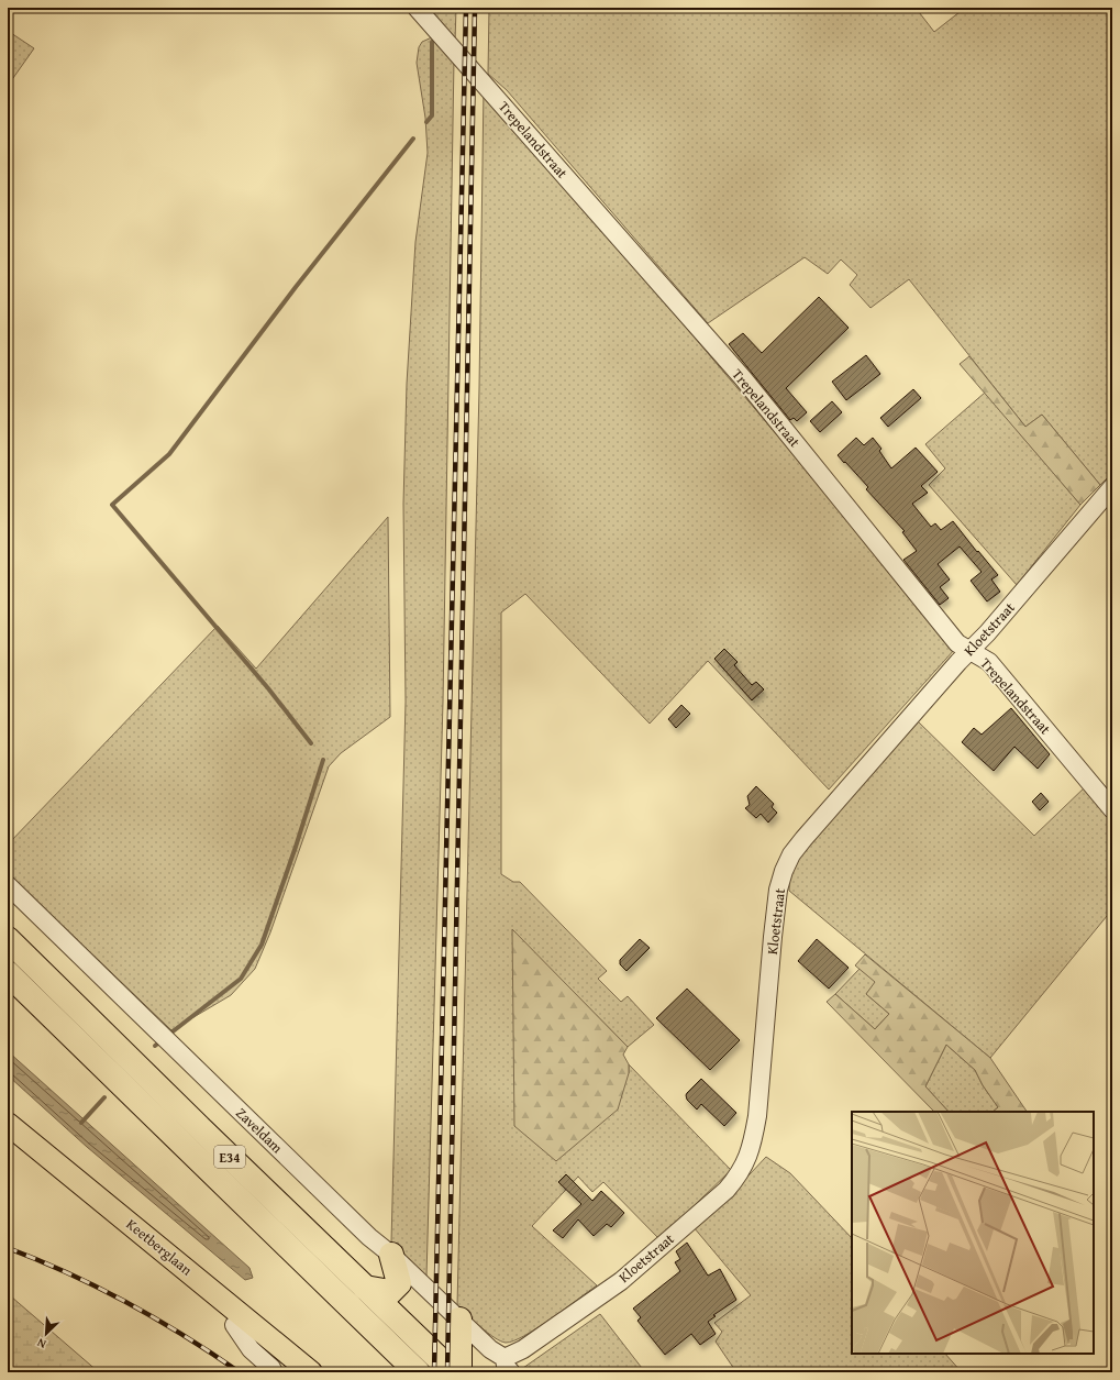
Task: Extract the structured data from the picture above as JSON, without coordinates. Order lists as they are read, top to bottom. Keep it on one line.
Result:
{"streets":{"highway":["E34"],"main road":["Keetberglaan"],"street":["Trepelandstraat","Kloetstraat","Zaveldam"]},"crossings":[["Trepelandstraat","Kloetstraat"],["Kloetstraat","Zaveldam"]],"north":"bottom left"}
